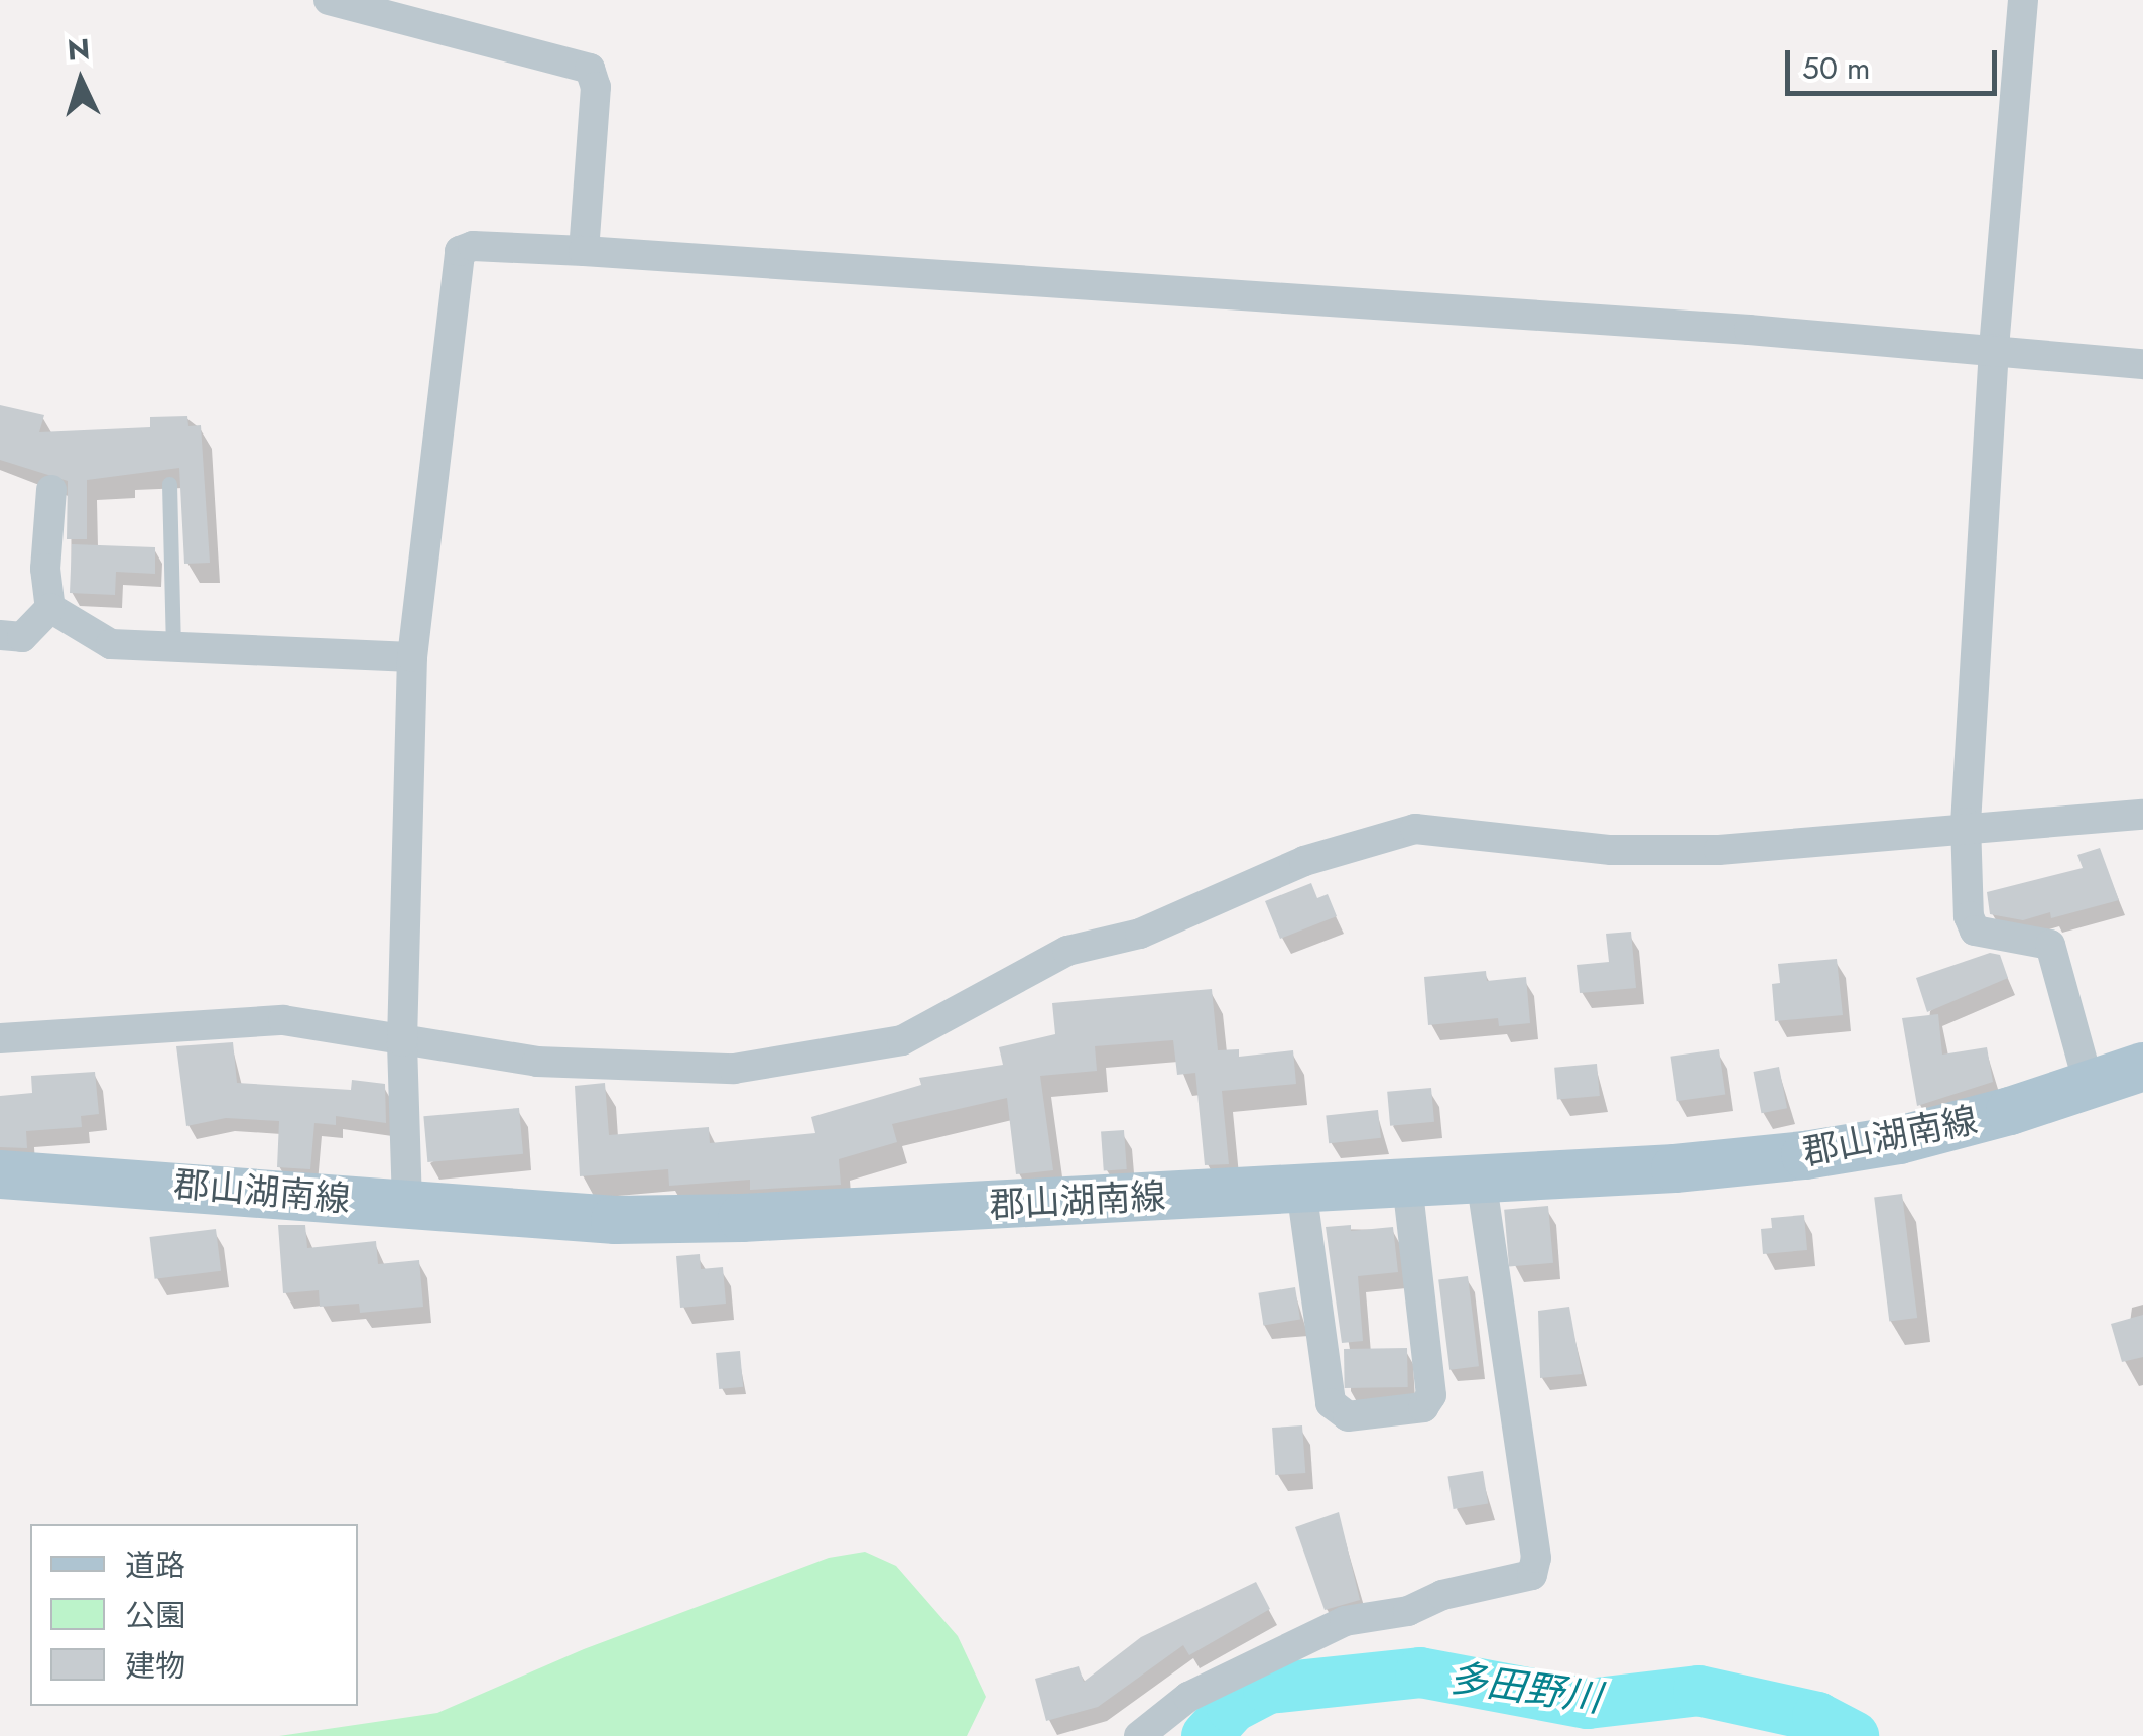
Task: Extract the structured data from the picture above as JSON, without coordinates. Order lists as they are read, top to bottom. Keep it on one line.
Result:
{"streets":{"main road":["郡山湖南線"]},"water":["多田野川"],"legend":["道路","公園","建物"],"scale_bar":"50 m","north":"top"}
